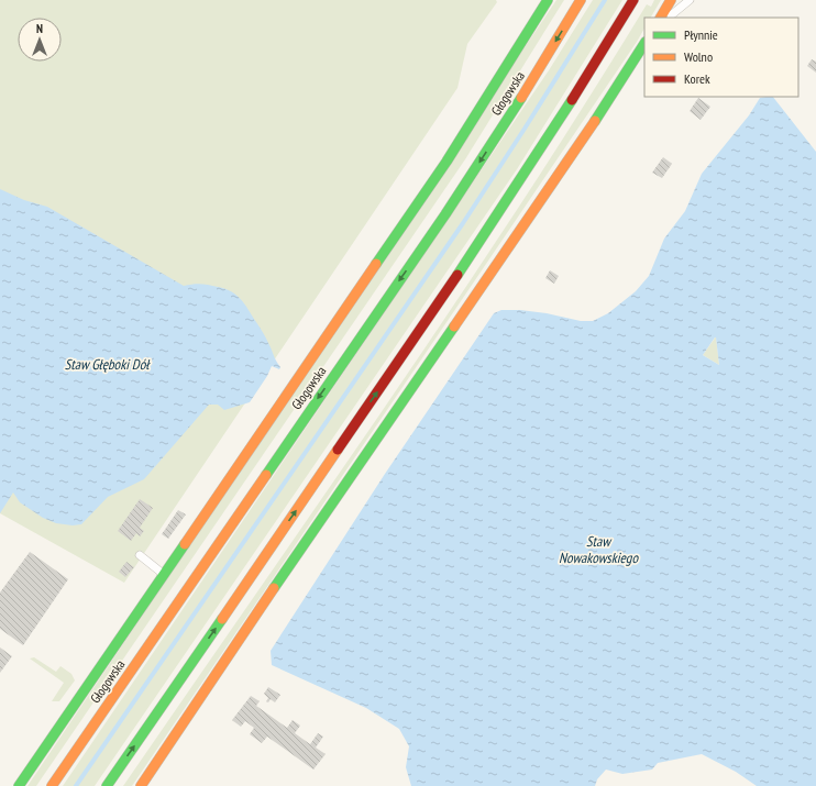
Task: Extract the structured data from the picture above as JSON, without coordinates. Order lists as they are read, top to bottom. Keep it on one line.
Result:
{"streets":{"main road":["Głogowska"]},"water":["Staw Głęboki Dół","Staw Nowakowskiego"],"legend":["Płynnie","Wolno","Korek"],"north":"top"}
